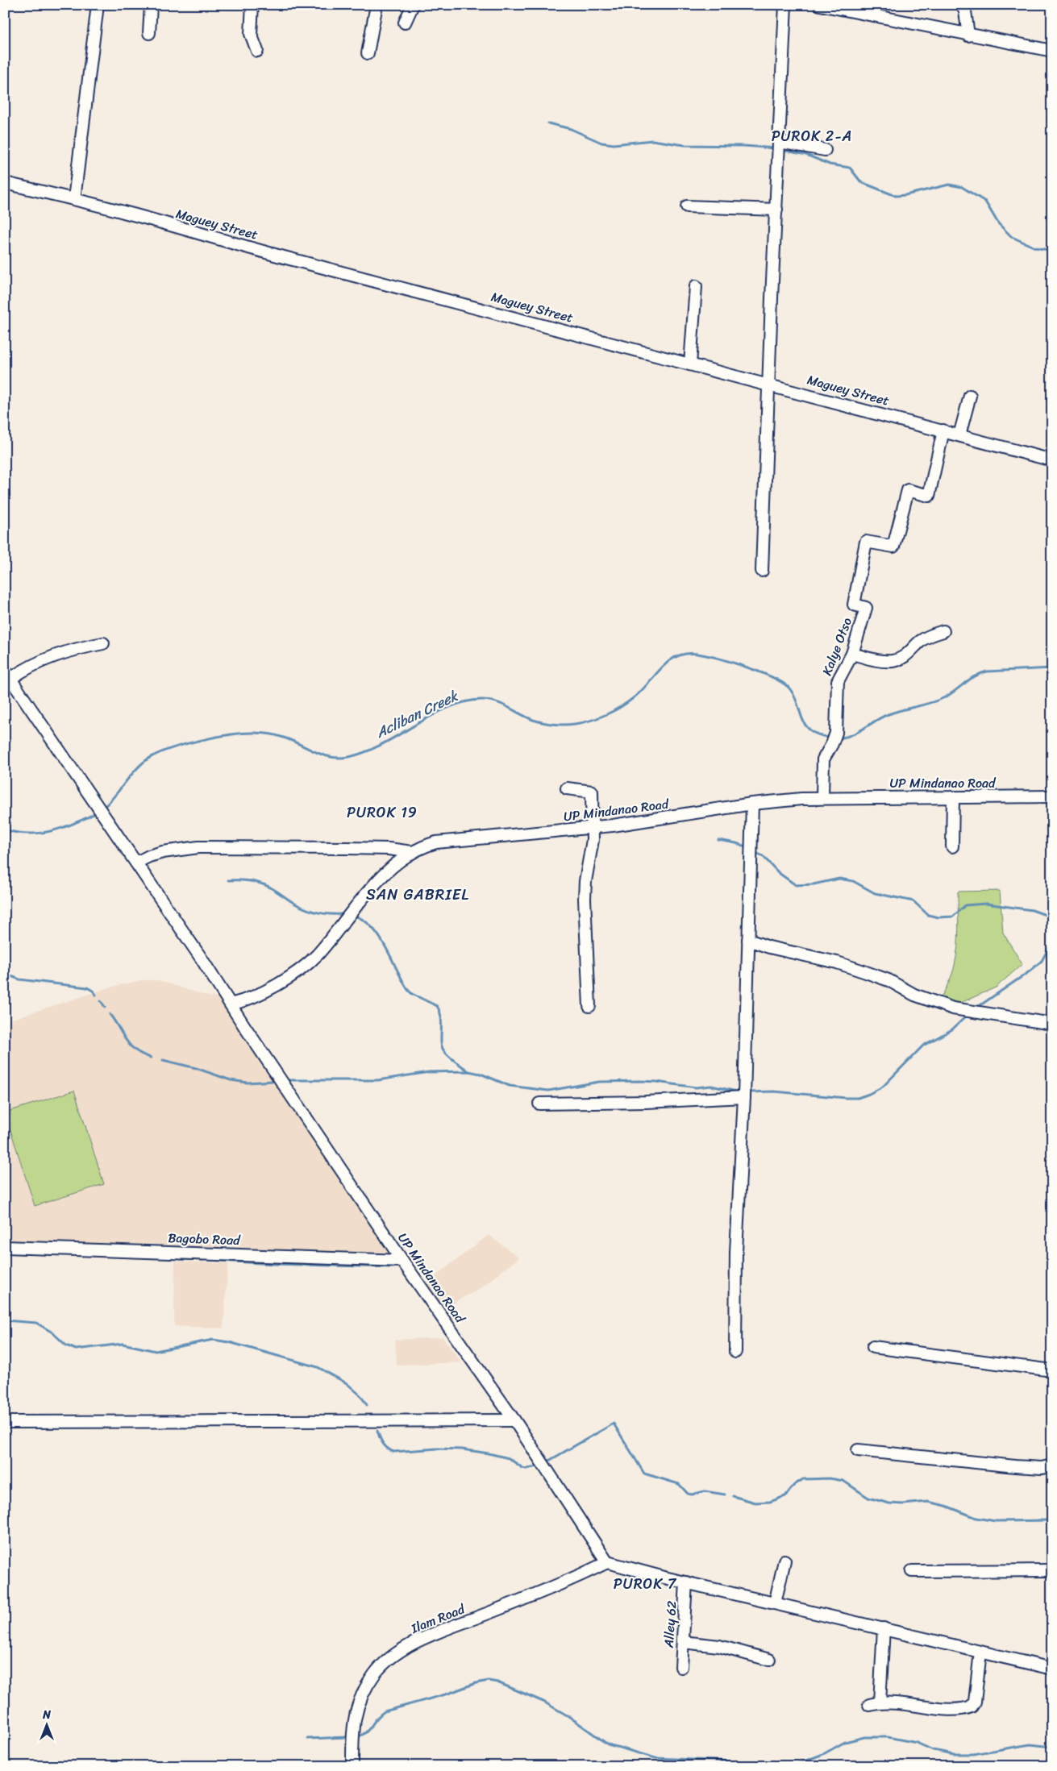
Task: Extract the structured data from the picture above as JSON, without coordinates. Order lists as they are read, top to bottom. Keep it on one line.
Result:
{"streets":{"street":["Maguey Street","Kalye Otso","UP Mindanao Road","Bagobo Road","Ilam Road","Alley 62"]},"crossings":[["Maguey Street","Kalye Otso"],["Kalye Otso","UP Mindanao Road"],["UP Mindanao Road","Bagobo Road"],["UP Mindanao Road","Ilam Road"]],"districts":["PUROK 2-A","PUROK 19","SAN GABRIEL","PUROK 7"],"water":["Acliban Creek"],"north":"top"}
